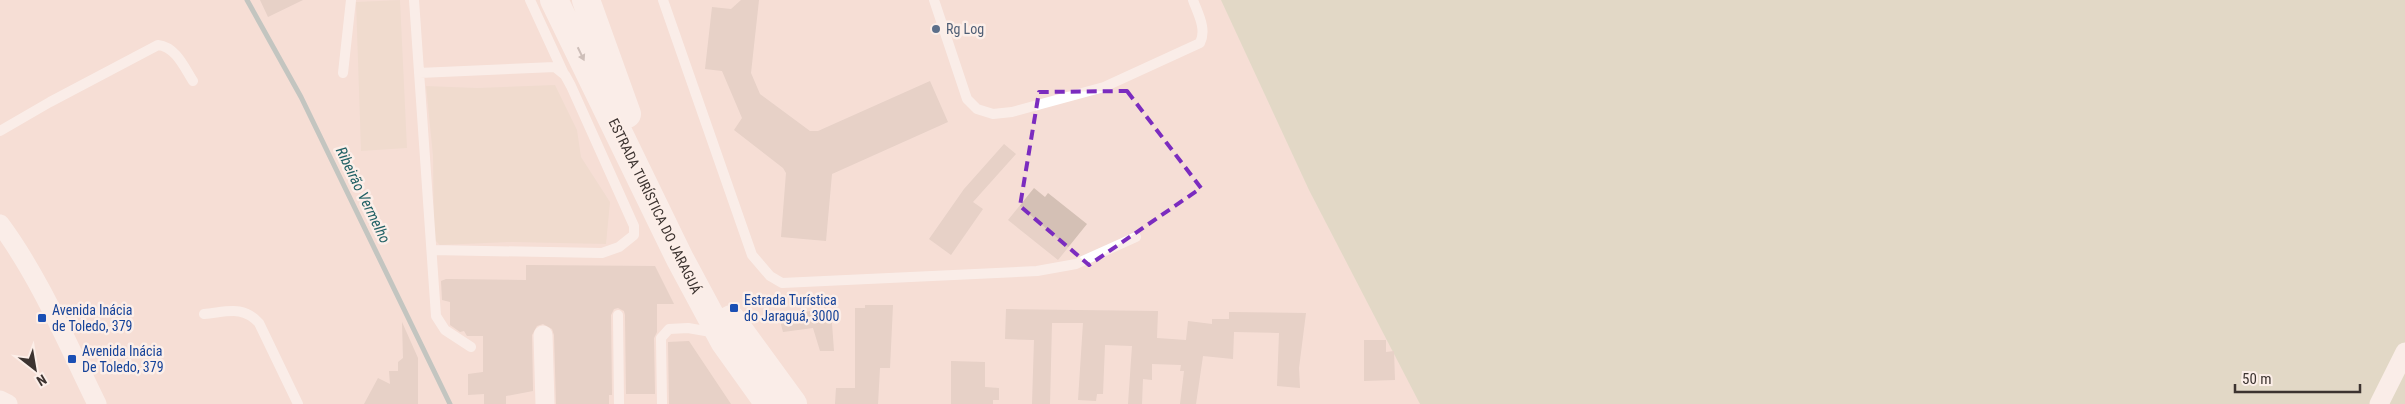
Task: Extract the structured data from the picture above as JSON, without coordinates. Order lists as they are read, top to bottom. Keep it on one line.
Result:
{"streets":{"main road":["ESTRADA TURÍSTICA DO JARAGUÁ"]},"water":["Ribeirão Vermelho"],"places":{"other":["Rg Log"],"transit":["Estrada Turística do Jaraguá, 3000","Avenida Inácia de Toledo, 379","Avenida Inácia De Toledo, 379"]},"scale_bar":"50 m","north":"bottom right"}
